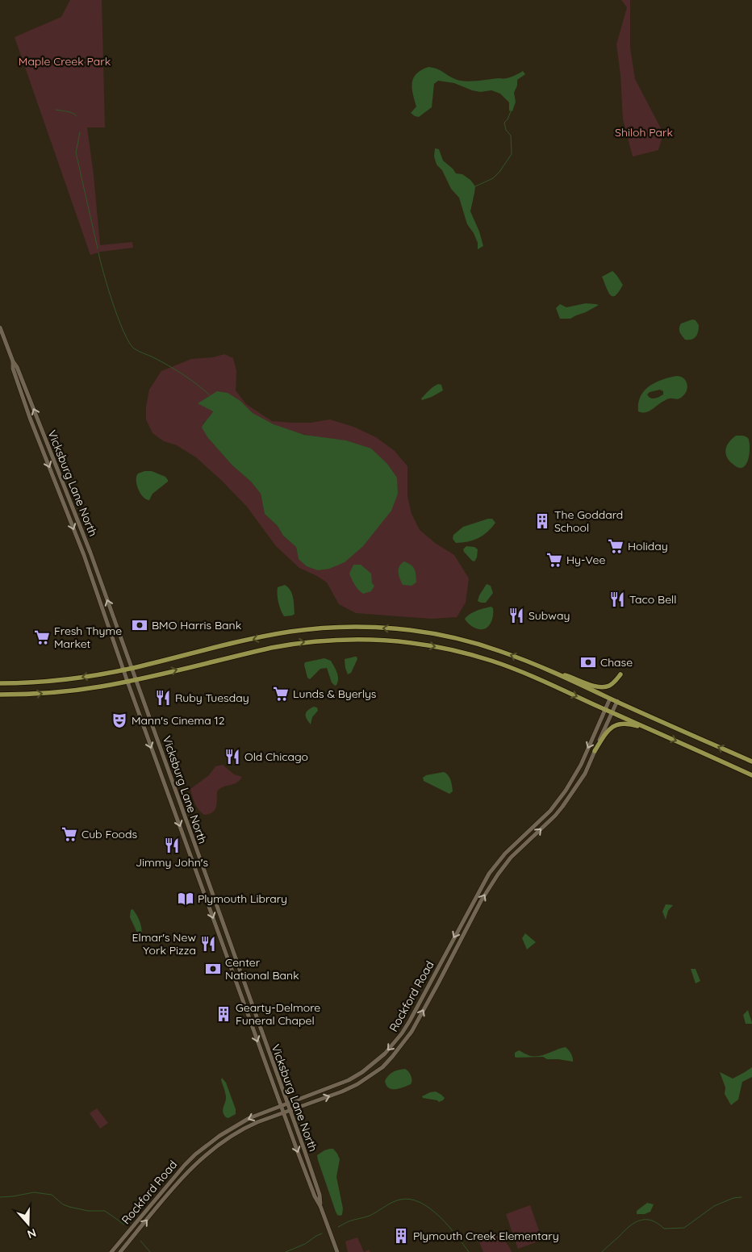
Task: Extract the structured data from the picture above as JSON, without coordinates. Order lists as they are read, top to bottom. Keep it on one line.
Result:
{"streets":{"main road":["Vicksburg Lane North","Rockford Road"]},"crossings":[["Vicksburg Lane North","Rockford Road"]],"parks":["Maple Creek Park","Shiloh Park"],"places":{"building":["The Goddard School","Gearty-Delmore Funeral Chapel","Plymouth Creek Elementary"],"supermarket":["Holiday","Hy-Vee","Fresh Thyme Market","Lunds & Byerlys","Cub Foods"],"restaurant":["Taco Bell","Subway","Ruby Tuesday","Old Chicago","Jimmy John's","Elmar's New York Pizza"],"bank":["BMO Harris Bank","Chase","Center National Bank"],"theatre":["Mann's Cinema 12"],"library":["Plymouth Library"]},"north":"bottom"}
